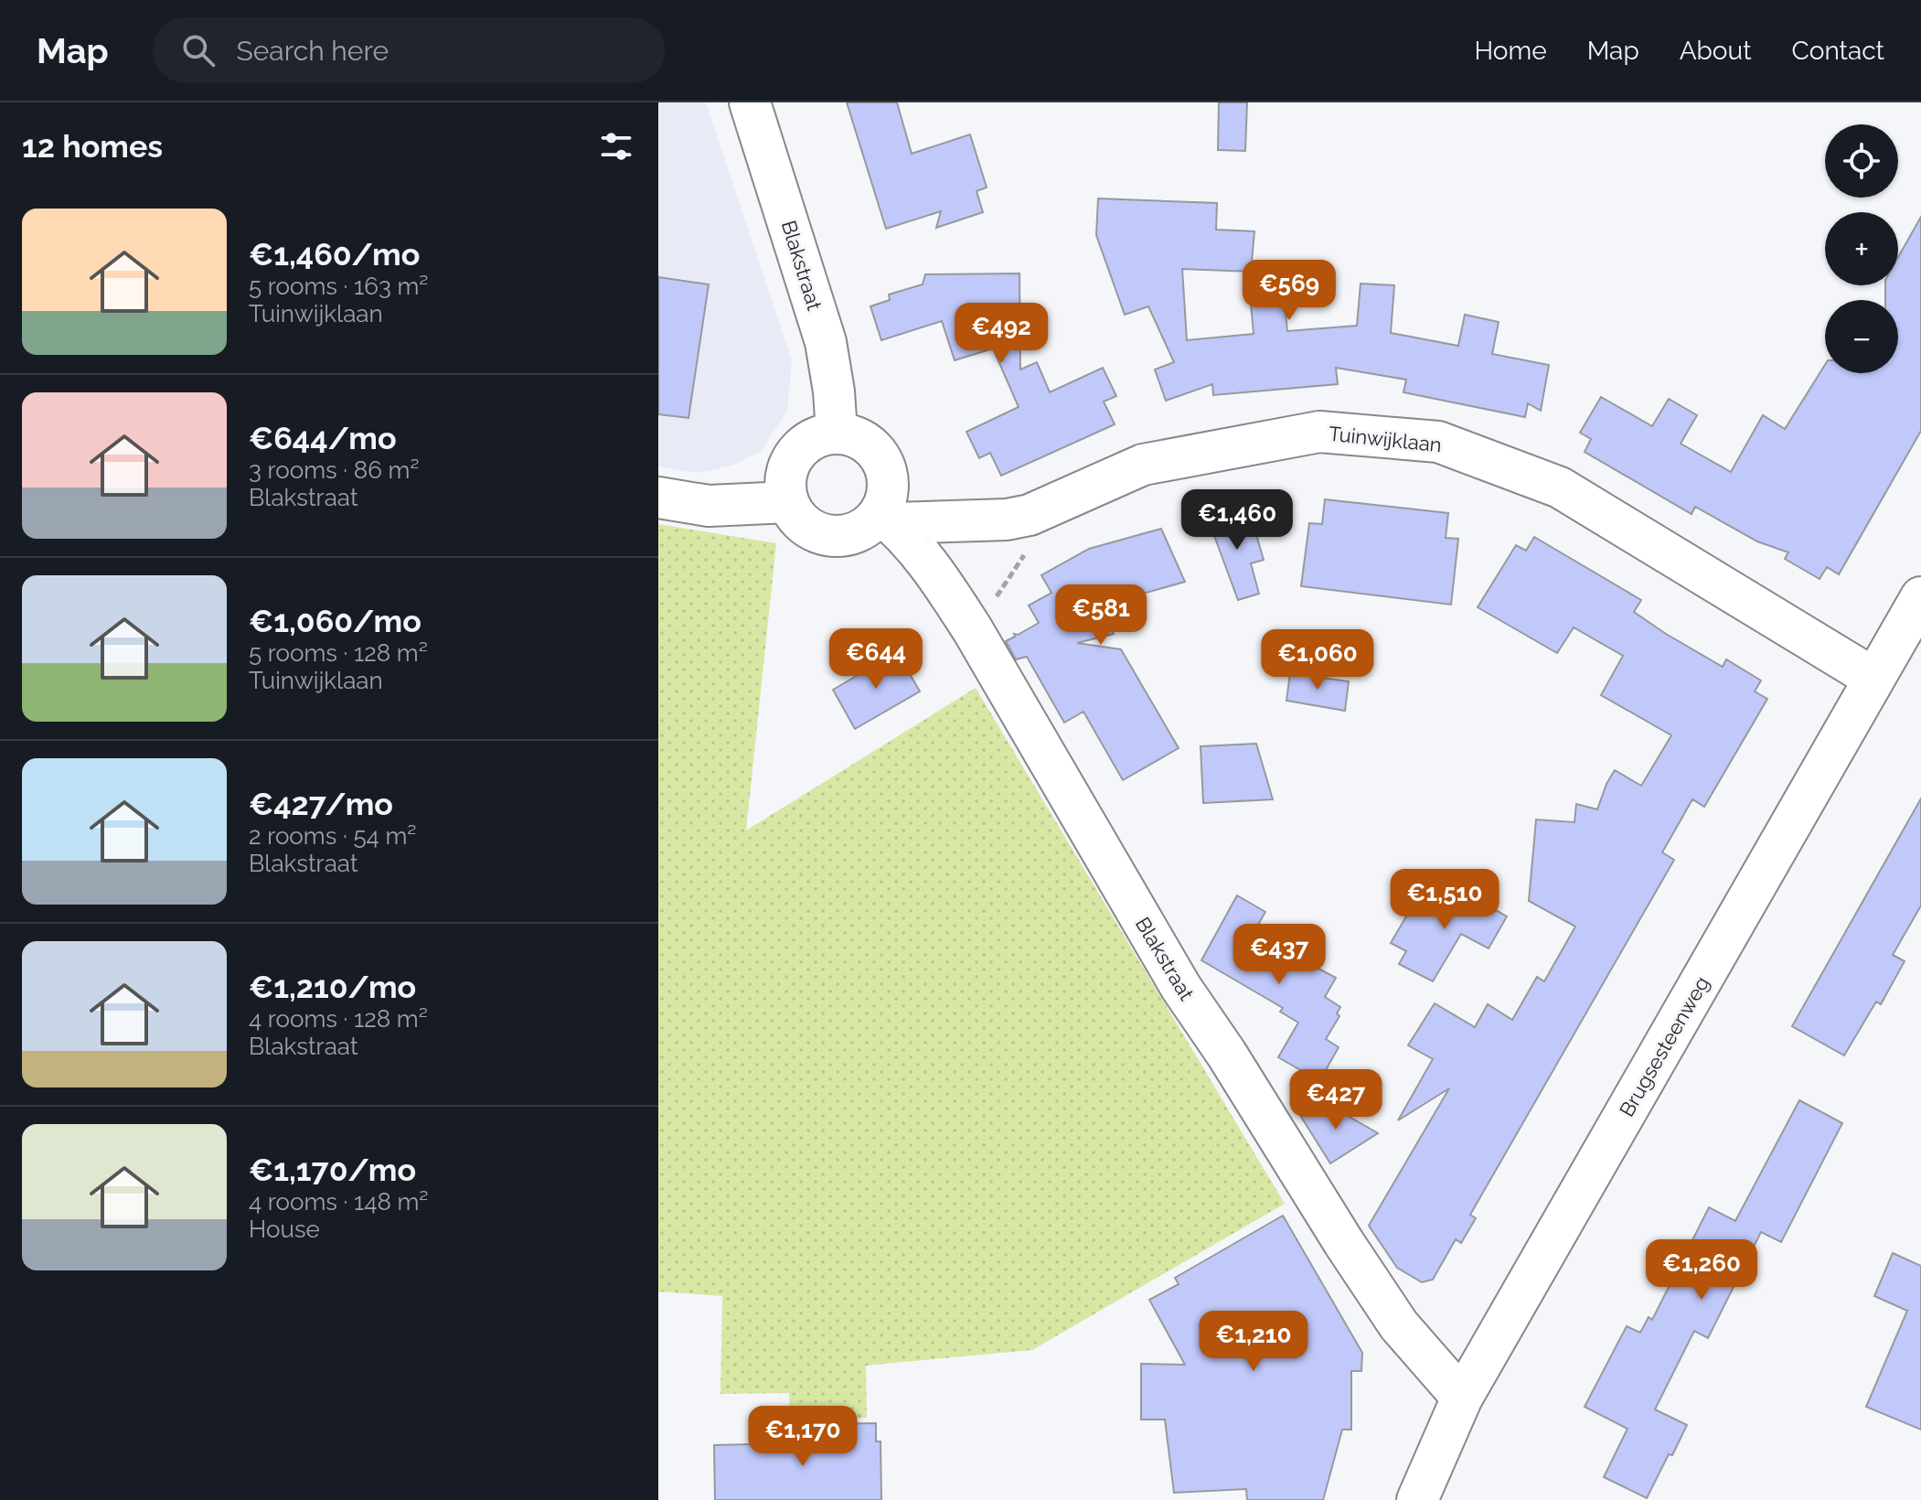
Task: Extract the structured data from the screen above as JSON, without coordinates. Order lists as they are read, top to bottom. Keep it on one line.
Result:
{"streets":{"street":["Blakstraat","Tuinwijklaan","Brugsesteenweg"]},"crossings":[["Blakstraat","Tuinwijklaan"],["Blakstraat","Brugsesteenweg"],["Tuinwijklaan","Brugsesteenweg"]],"page":{"header":"Map","search":"Search here","nav":["Home","Map","About","Contact"],"heading":"12 homes","map_buttons":["+","−"],"list":[{"name":"€1,460/mo","note":"5 rooms · 163 m² · Tuinwijklaan"},{"name":"€644/mo","note":"3 rooms · 86 m² · Blakstraat"},{"name":"€1,060/mo","note":"5 rooms · 128 m² · Tuinwijklaan"},{"name":"€427/mo","note":"2 rooms · 54 m² · Blakstraat"},{"name":"€1,210/mo","note":"4 rooms · 128 m² · Blakstraat"},{"name":"€1,170/mo","note":"4 rooms · 148 m² · House"}],"price":["€569","€492","€1,460","€581","€644","€1,060","€1,510","€437","€427","€1,260","€1,210","€1,170"]}}
